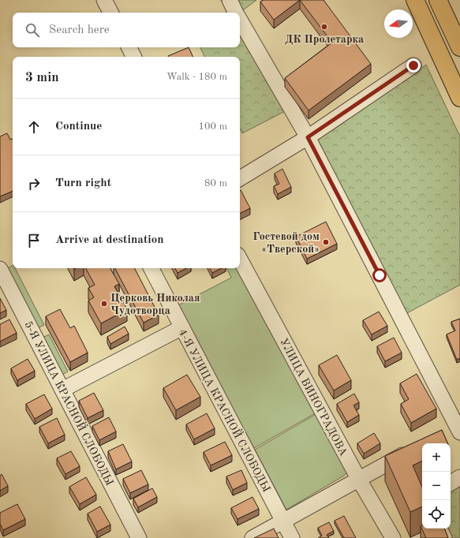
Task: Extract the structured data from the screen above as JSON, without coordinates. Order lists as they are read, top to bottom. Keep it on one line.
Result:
{"streets":{"street":["УЛИЦА ВИНОГРАДОВА","5-Я УЛИЦА КРАСНОЙ СЛОБОДЫ","4-Я УЛИЦА КРАСНОЙ СЛОБОДЫ"]},"places":["ДК Пролетарка","Гостевой дом «Тверской»","Церковь Николая Чудотворца"],"north":"left","page":{"search":"Search here","heading":["3 min","Walk · 180 m"],"list":[["Continue","100 m"],["Turn right","80 m"],"Arrive at destination"],"map_buttons":["+","−"]}}
